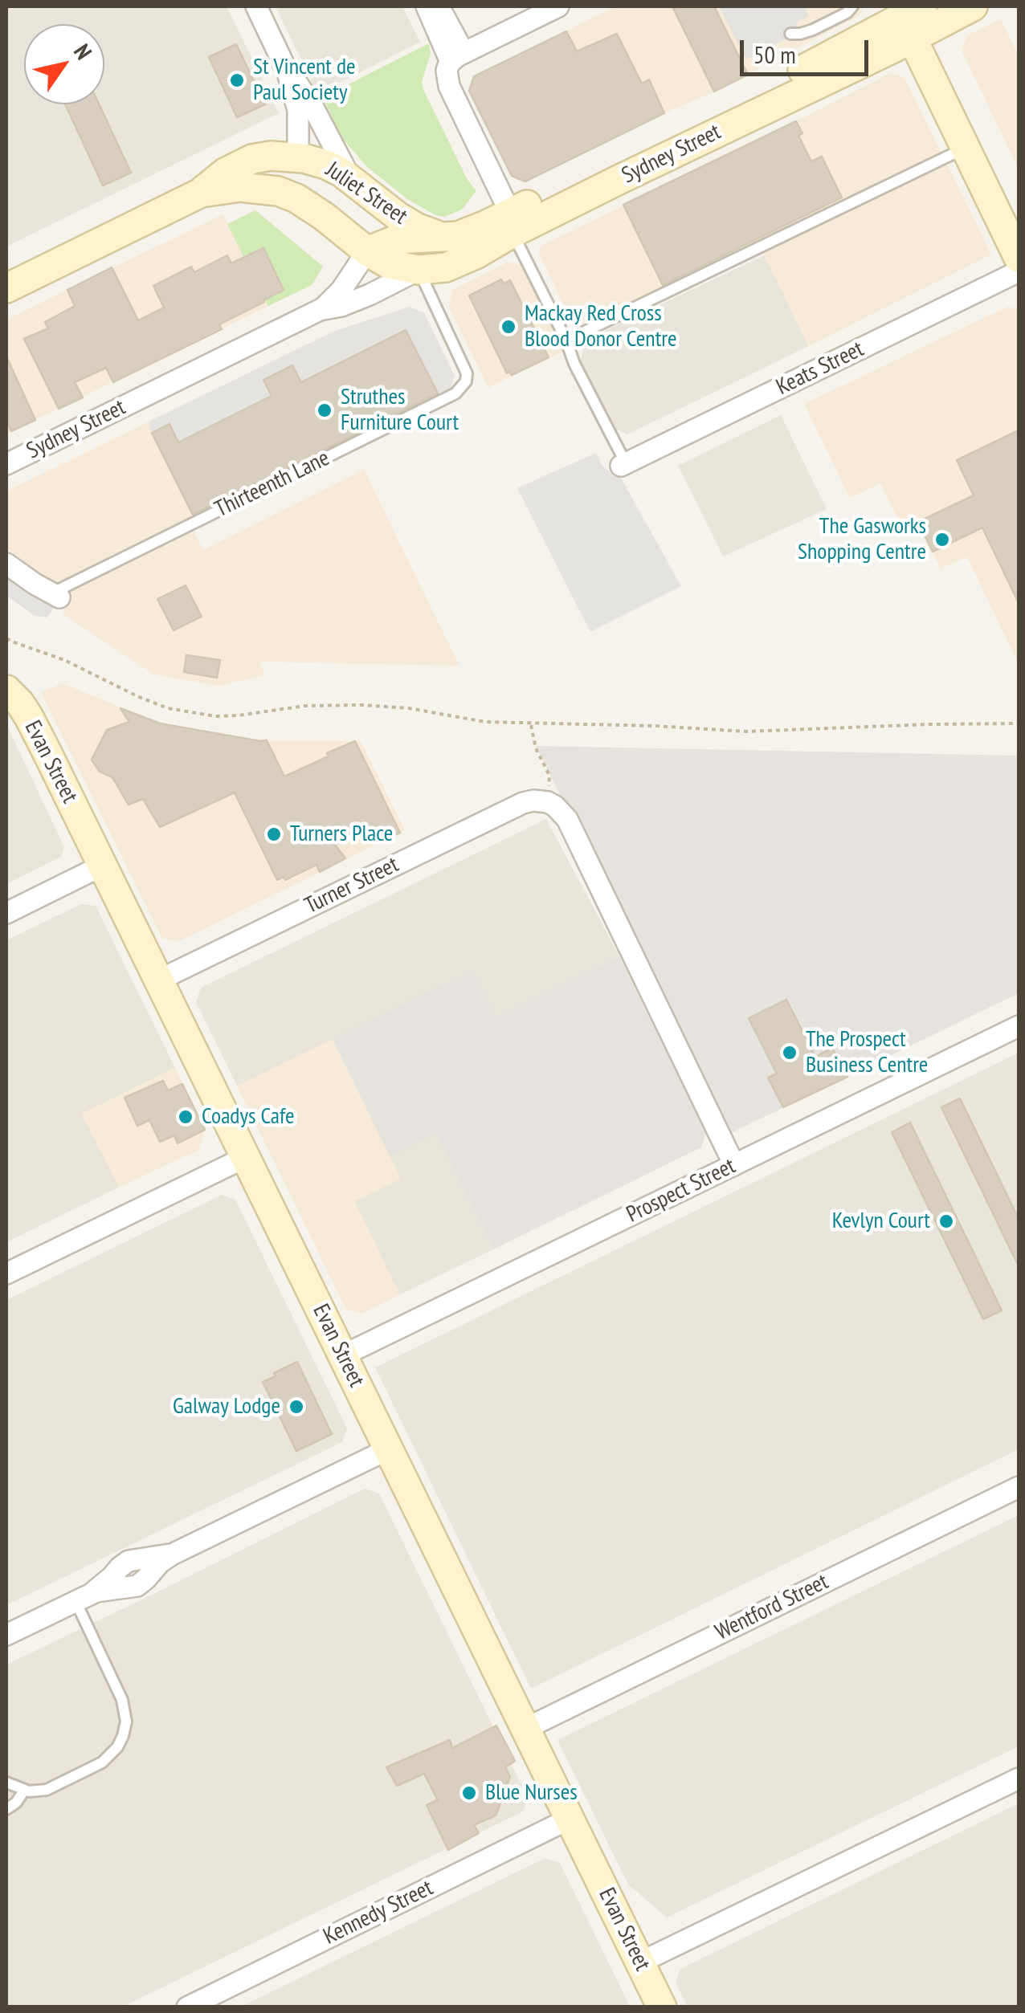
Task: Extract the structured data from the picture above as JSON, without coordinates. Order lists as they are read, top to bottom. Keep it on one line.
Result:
{"streets":{"street":["Sydney Street","Juliet Street","Keats Street","Thirteenth Lane","Evan Street","Turner Street","Prospect Street","Wentford Street","Kennedy Street"]},"crossings":[["Sydney Street","Juliet Street"],["Sydney Street","Thirteenth Lane"],["Evan Street","Turner Street"],["Evan Street","Prospect Street"],["Evan Street","Wentford Street"],["Evan Street","Kennedy Street"]],"places":["St Vincent de Paul Society","Mackay Red Cross Blood Donor Centre","Struthes Furniture Court","The Gasworks Shopping Centre","Turners Place","The Prospect Business Centre","Coadys Cafe","Kevlyn Court","Galway Lodge","Blue Nurses"],"scale_bar":"50 m","north":"top right"}
